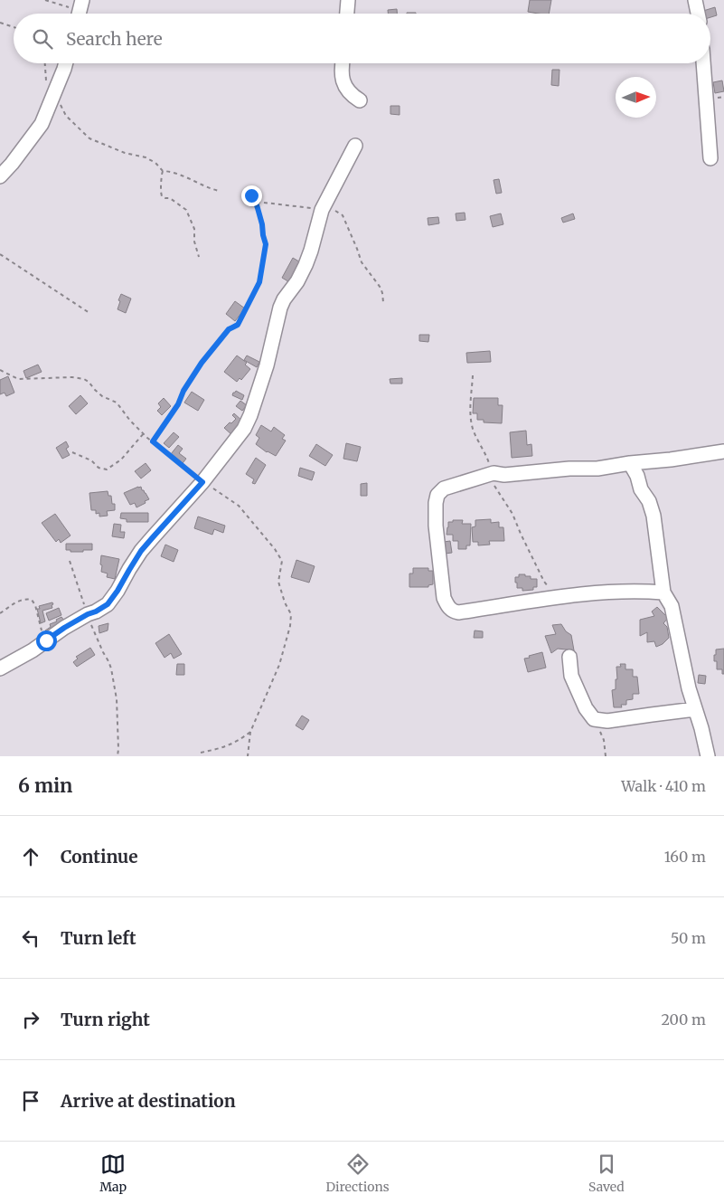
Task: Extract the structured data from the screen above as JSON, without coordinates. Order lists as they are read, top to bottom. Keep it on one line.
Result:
{"north":"right","page":{"search":"Search here","heading":["6 min","Walk · 410 m"],"list":[["Continue","160 m"],["Turn left","50 m"],["Turn right","200 m"],"Arrive at destination"],"nav":["Map","Directions","Saved"]}}
